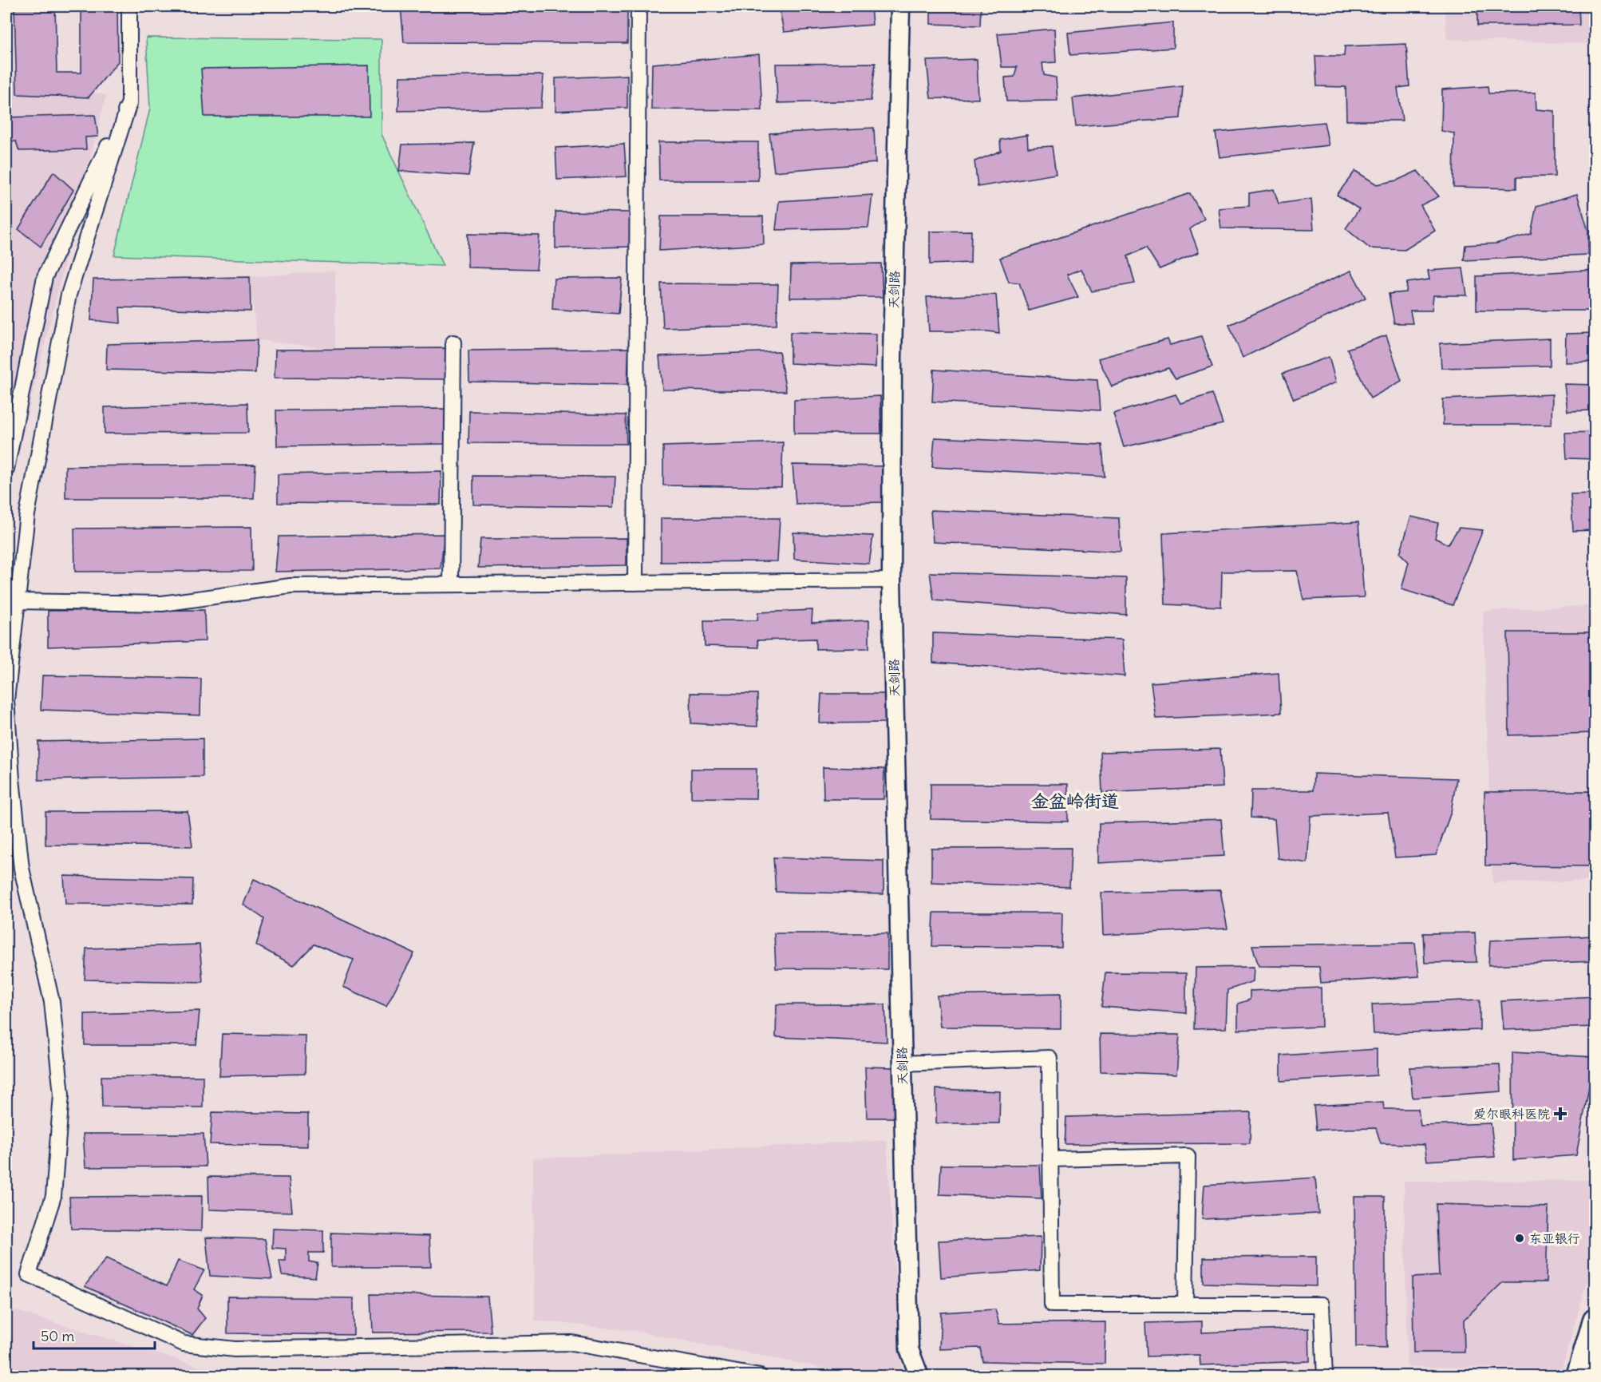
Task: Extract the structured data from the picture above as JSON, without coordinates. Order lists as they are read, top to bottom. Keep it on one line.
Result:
{"streets":{"street":["天剑路"]},"districts":["金盆岭街道"],"places":{"health":["爱尔眼科医院"],"other":["东亚银行"]},"scale_bar":"50 m"}
